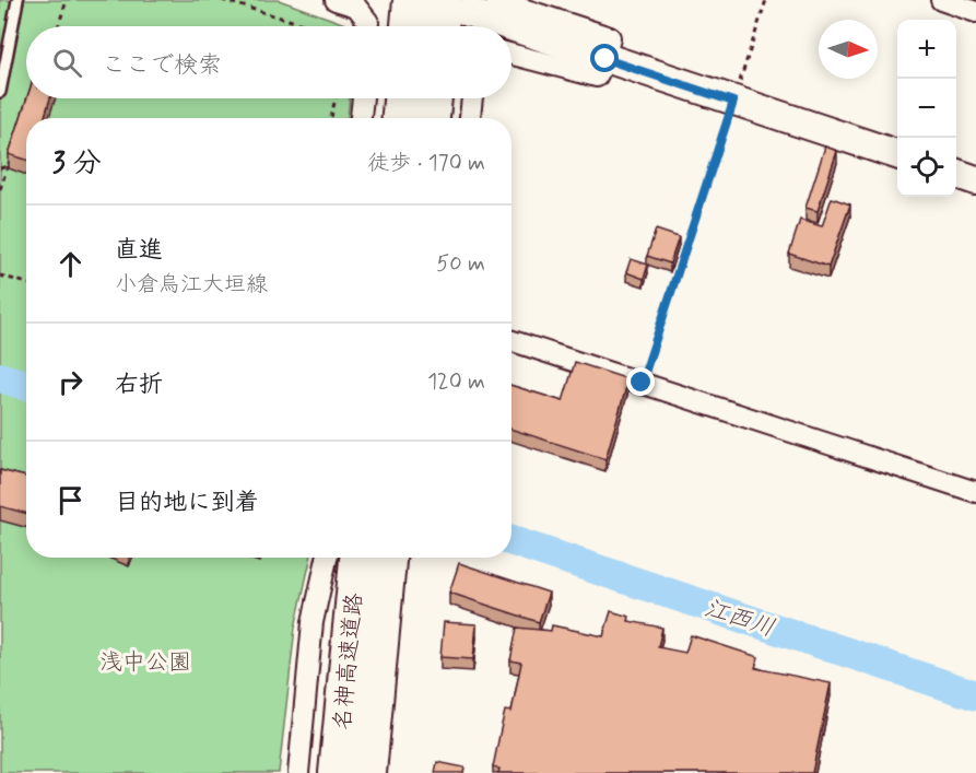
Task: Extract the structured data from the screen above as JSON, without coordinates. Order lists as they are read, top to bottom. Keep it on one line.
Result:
{"streets":{"highway":["名神高速道路"]},"water":["江西川"],"parks":["浅中公園"],"north":"right","page":{"map_buttons":["+","−"],"search":"ここで検索","heading":["3 分","徒歩 · 170 m"],"list":[["直進","小倉烏江大垣線","50 m"],["右折","120 m"],"目的地に到着"]}}
